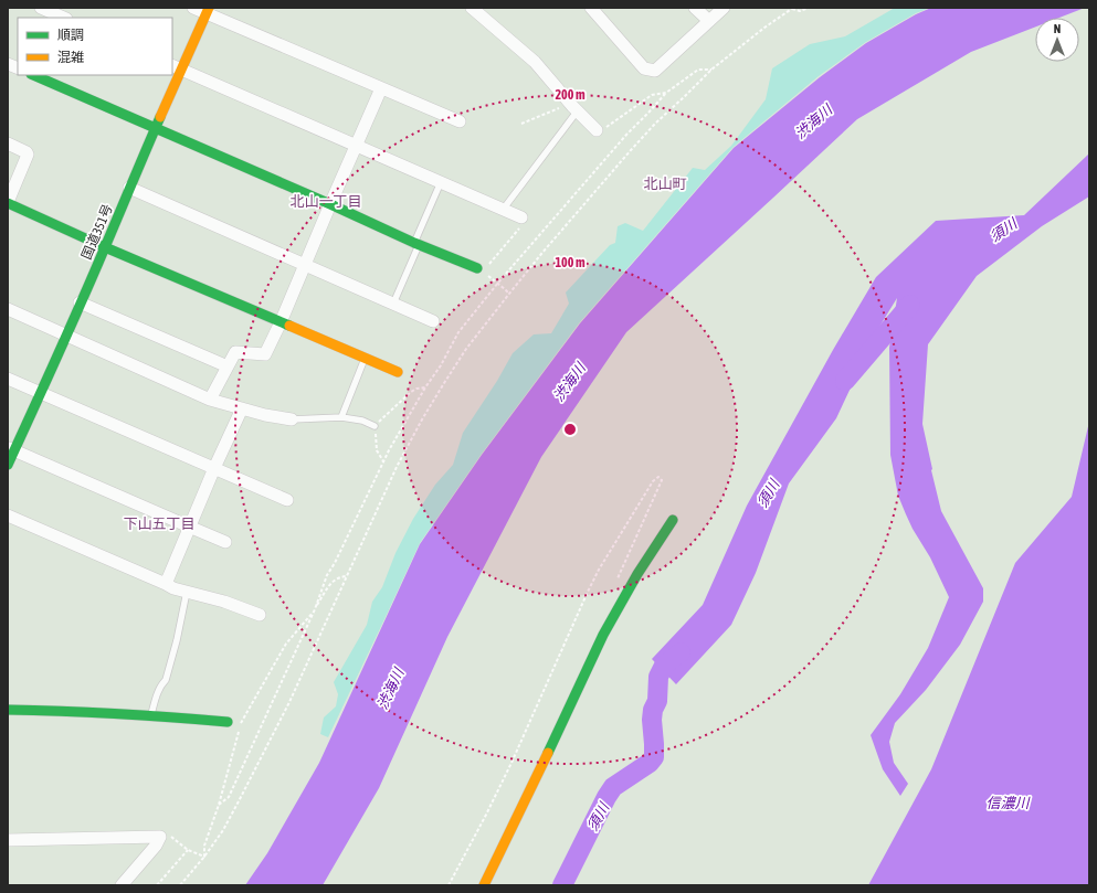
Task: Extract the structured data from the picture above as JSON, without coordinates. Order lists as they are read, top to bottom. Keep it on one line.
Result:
{"streets":{"main road":["国道351号"]},"districts":["北山町","北山一丁目","下山五丁目"],"water":["渋海川","須川","信濃川"],"legend":["順調","混雑"],"north":"top","rings":["200 m","100 m"]}
